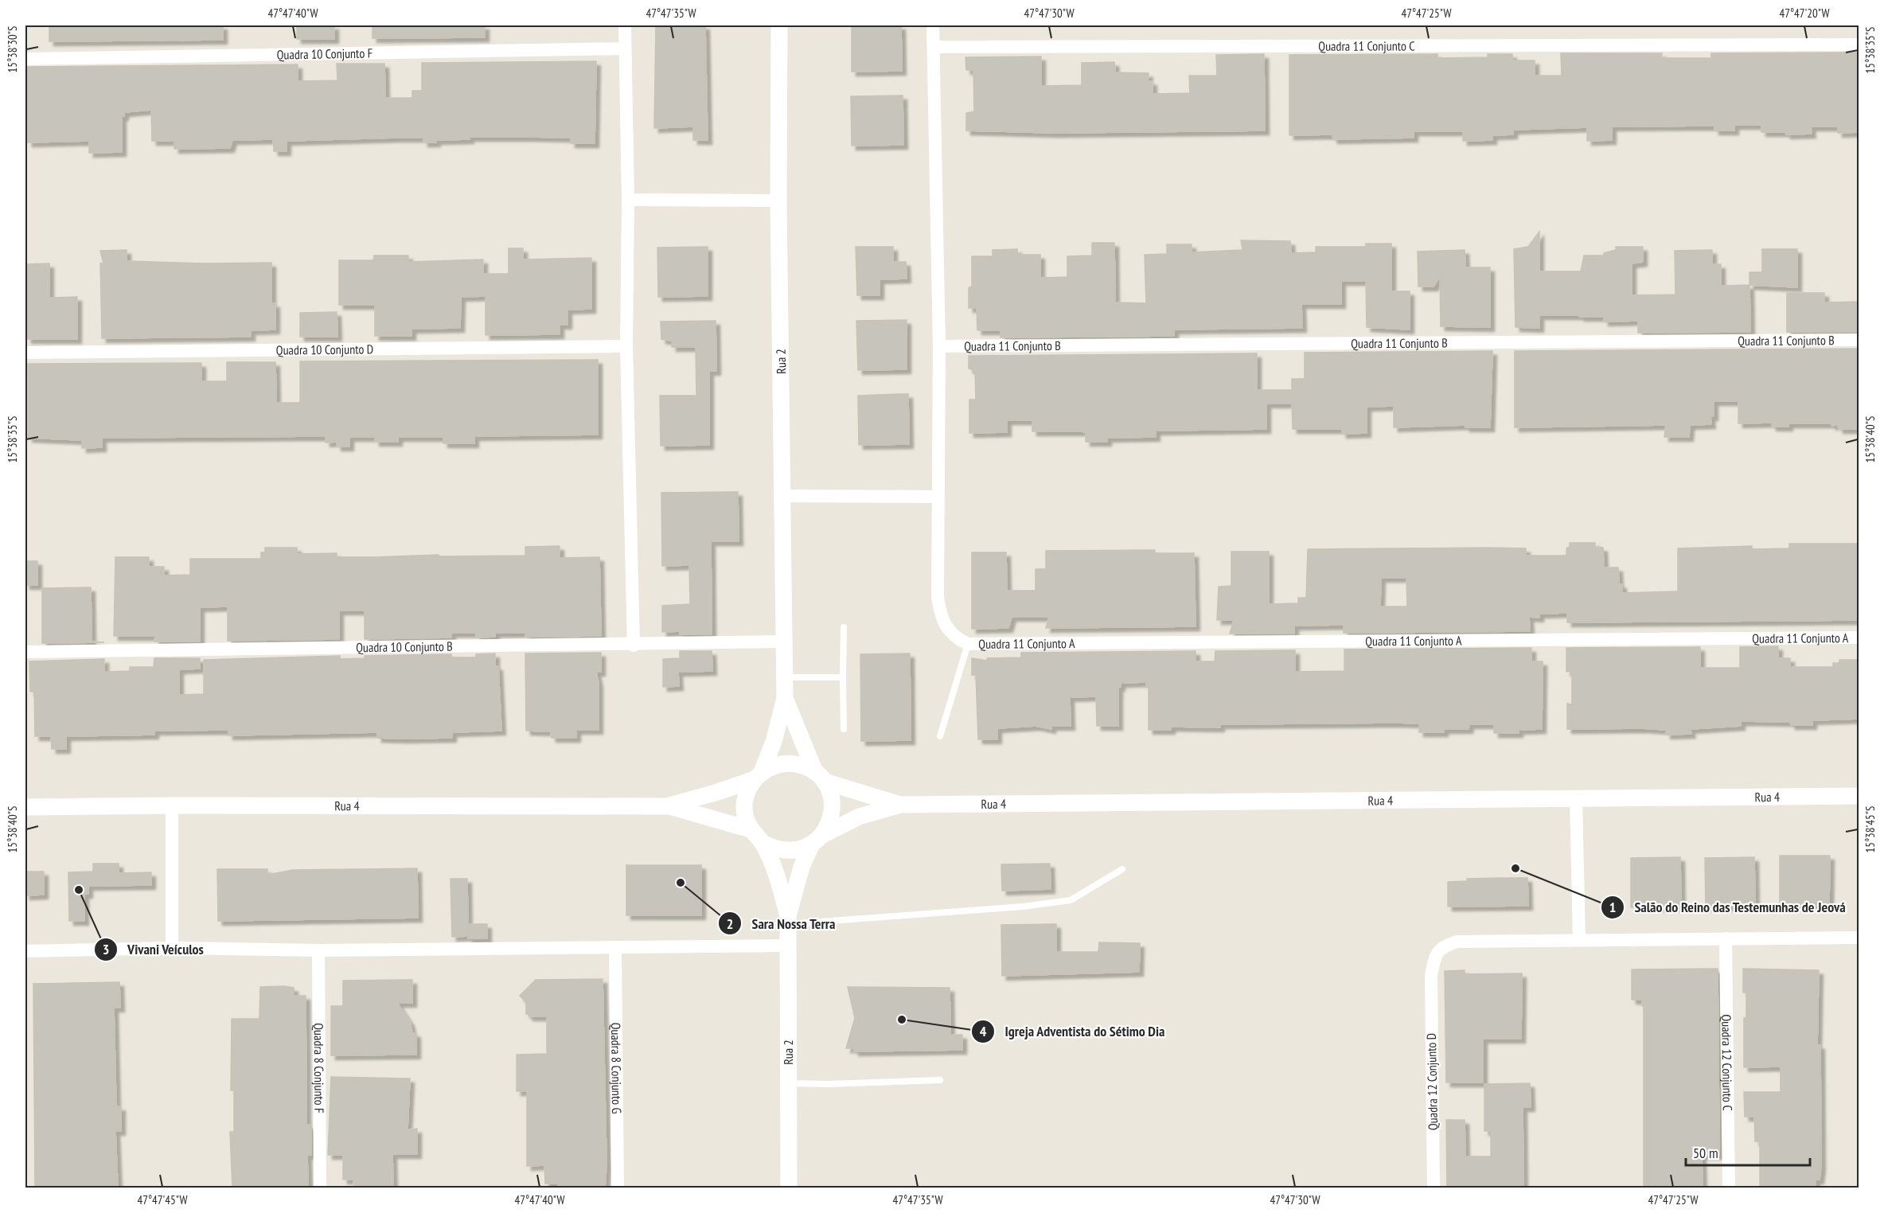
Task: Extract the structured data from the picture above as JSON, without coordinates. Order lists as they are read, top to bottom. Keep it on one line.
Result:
{"streets":{"street":["Quadra 11 Conjunto C","Quadra 10 Conjunto F","Quadra 11 Conjunto B","Quadra 10 Conjunto D","Rua 2","Quadra 11 Conjunto A","Quadra 10 Conjunto B","Rua 4","Quadra 12 Conjunto C","Quadra 8 Conjunto G","Quadra 8 Conjunto F","Quadra 12 Conjunto D"]},"crossings":[["Rua 2","Quadra 10 Conjunto B"],["Quadra 12 Conjunto C","Quadra 12 Conjunto D"]],"places":["Salão do Reino das Testemunhas de Jeová","Sara Nossa Terra","Vivani Veículos","Igreja Adventista do Sétimo Dia"],"scale_bar":"50 m","coordinates":["47°47'40\"W","47°47'35\"W","47°47'30\"W","47°47'25\"W","47°47'20\"W","15°38'30\"S","15°38'35\"S","15°38'40\"S","15°38'45\"S","47°47'45\"W"]}
